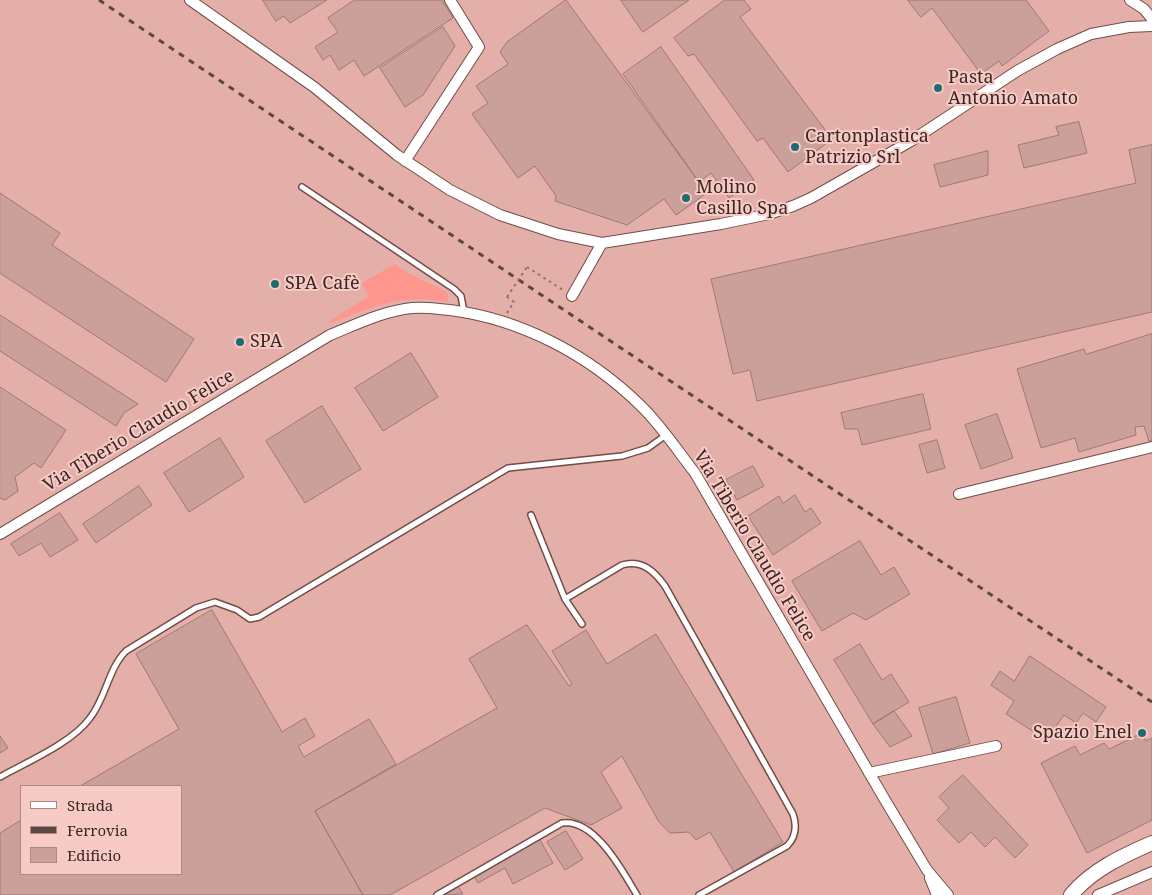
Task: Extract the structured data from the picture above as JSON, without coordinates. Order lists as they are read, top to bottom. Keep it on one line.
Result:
{"streets":{"street":["Via Tiberio Claudio Felice"]},"places":["Pasta Antonio Amato","Cartonplastica Patrizio Srl","Molino Casillo Spa","SPA Cafè","SPA","Spazio Enel"],"legend":["Strada","Ferrovia","Edificio"]}
